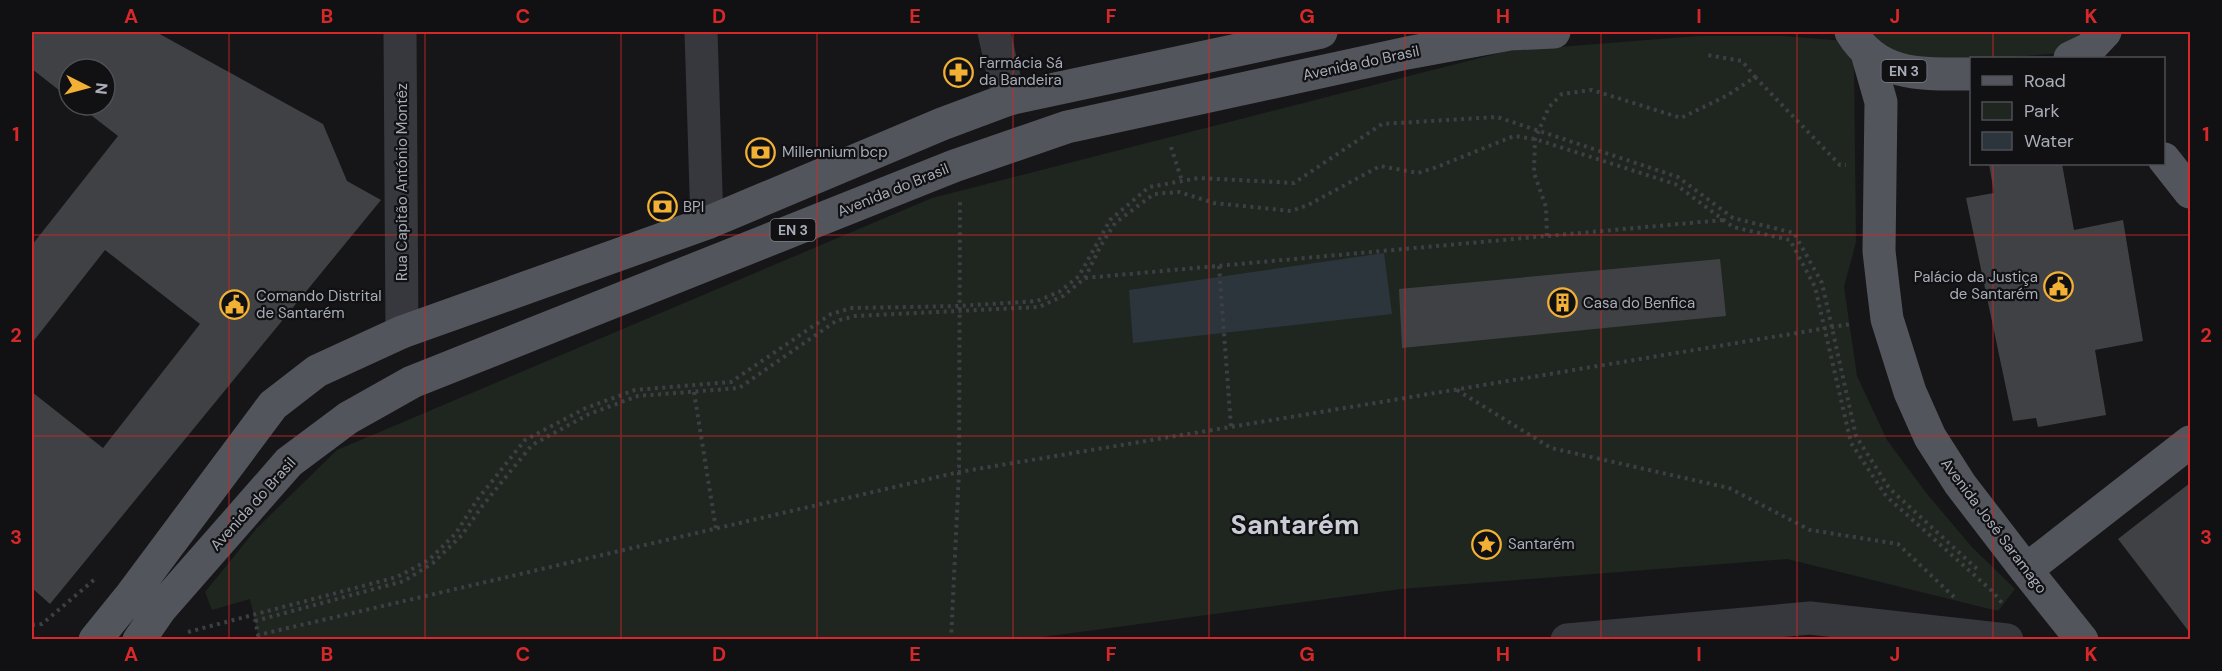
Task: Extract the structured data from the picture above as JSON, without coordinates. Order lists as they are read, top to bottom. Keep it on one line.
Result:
{"streets":{"main road":["Avenida do Brasil","EN 3","Avenida José Saramago"],"street":["Rua Capitão António Montêz"]},"crossings":[["Avenida do Brasil","Rua Capitão António Montêz"],["EN 3","Avenida José Saramago"]],"districts":["Santarém"],"places":{"pharmacy":["Farmácia Sá da Bandeira"],"bank":["Millennium bcp","BPI"],"public building":["Palácio da Justiça de Santarém","Comando Distrital de Santarém"],"building":["Casa do Benfica"],"place":["Santarém"]},"legend":["Road","Park","Water"],"north":"right","grid":{"columns":["A","B","C","D","E","F","G","H","I","J","K"],"rows":["1","2","3"]}}
